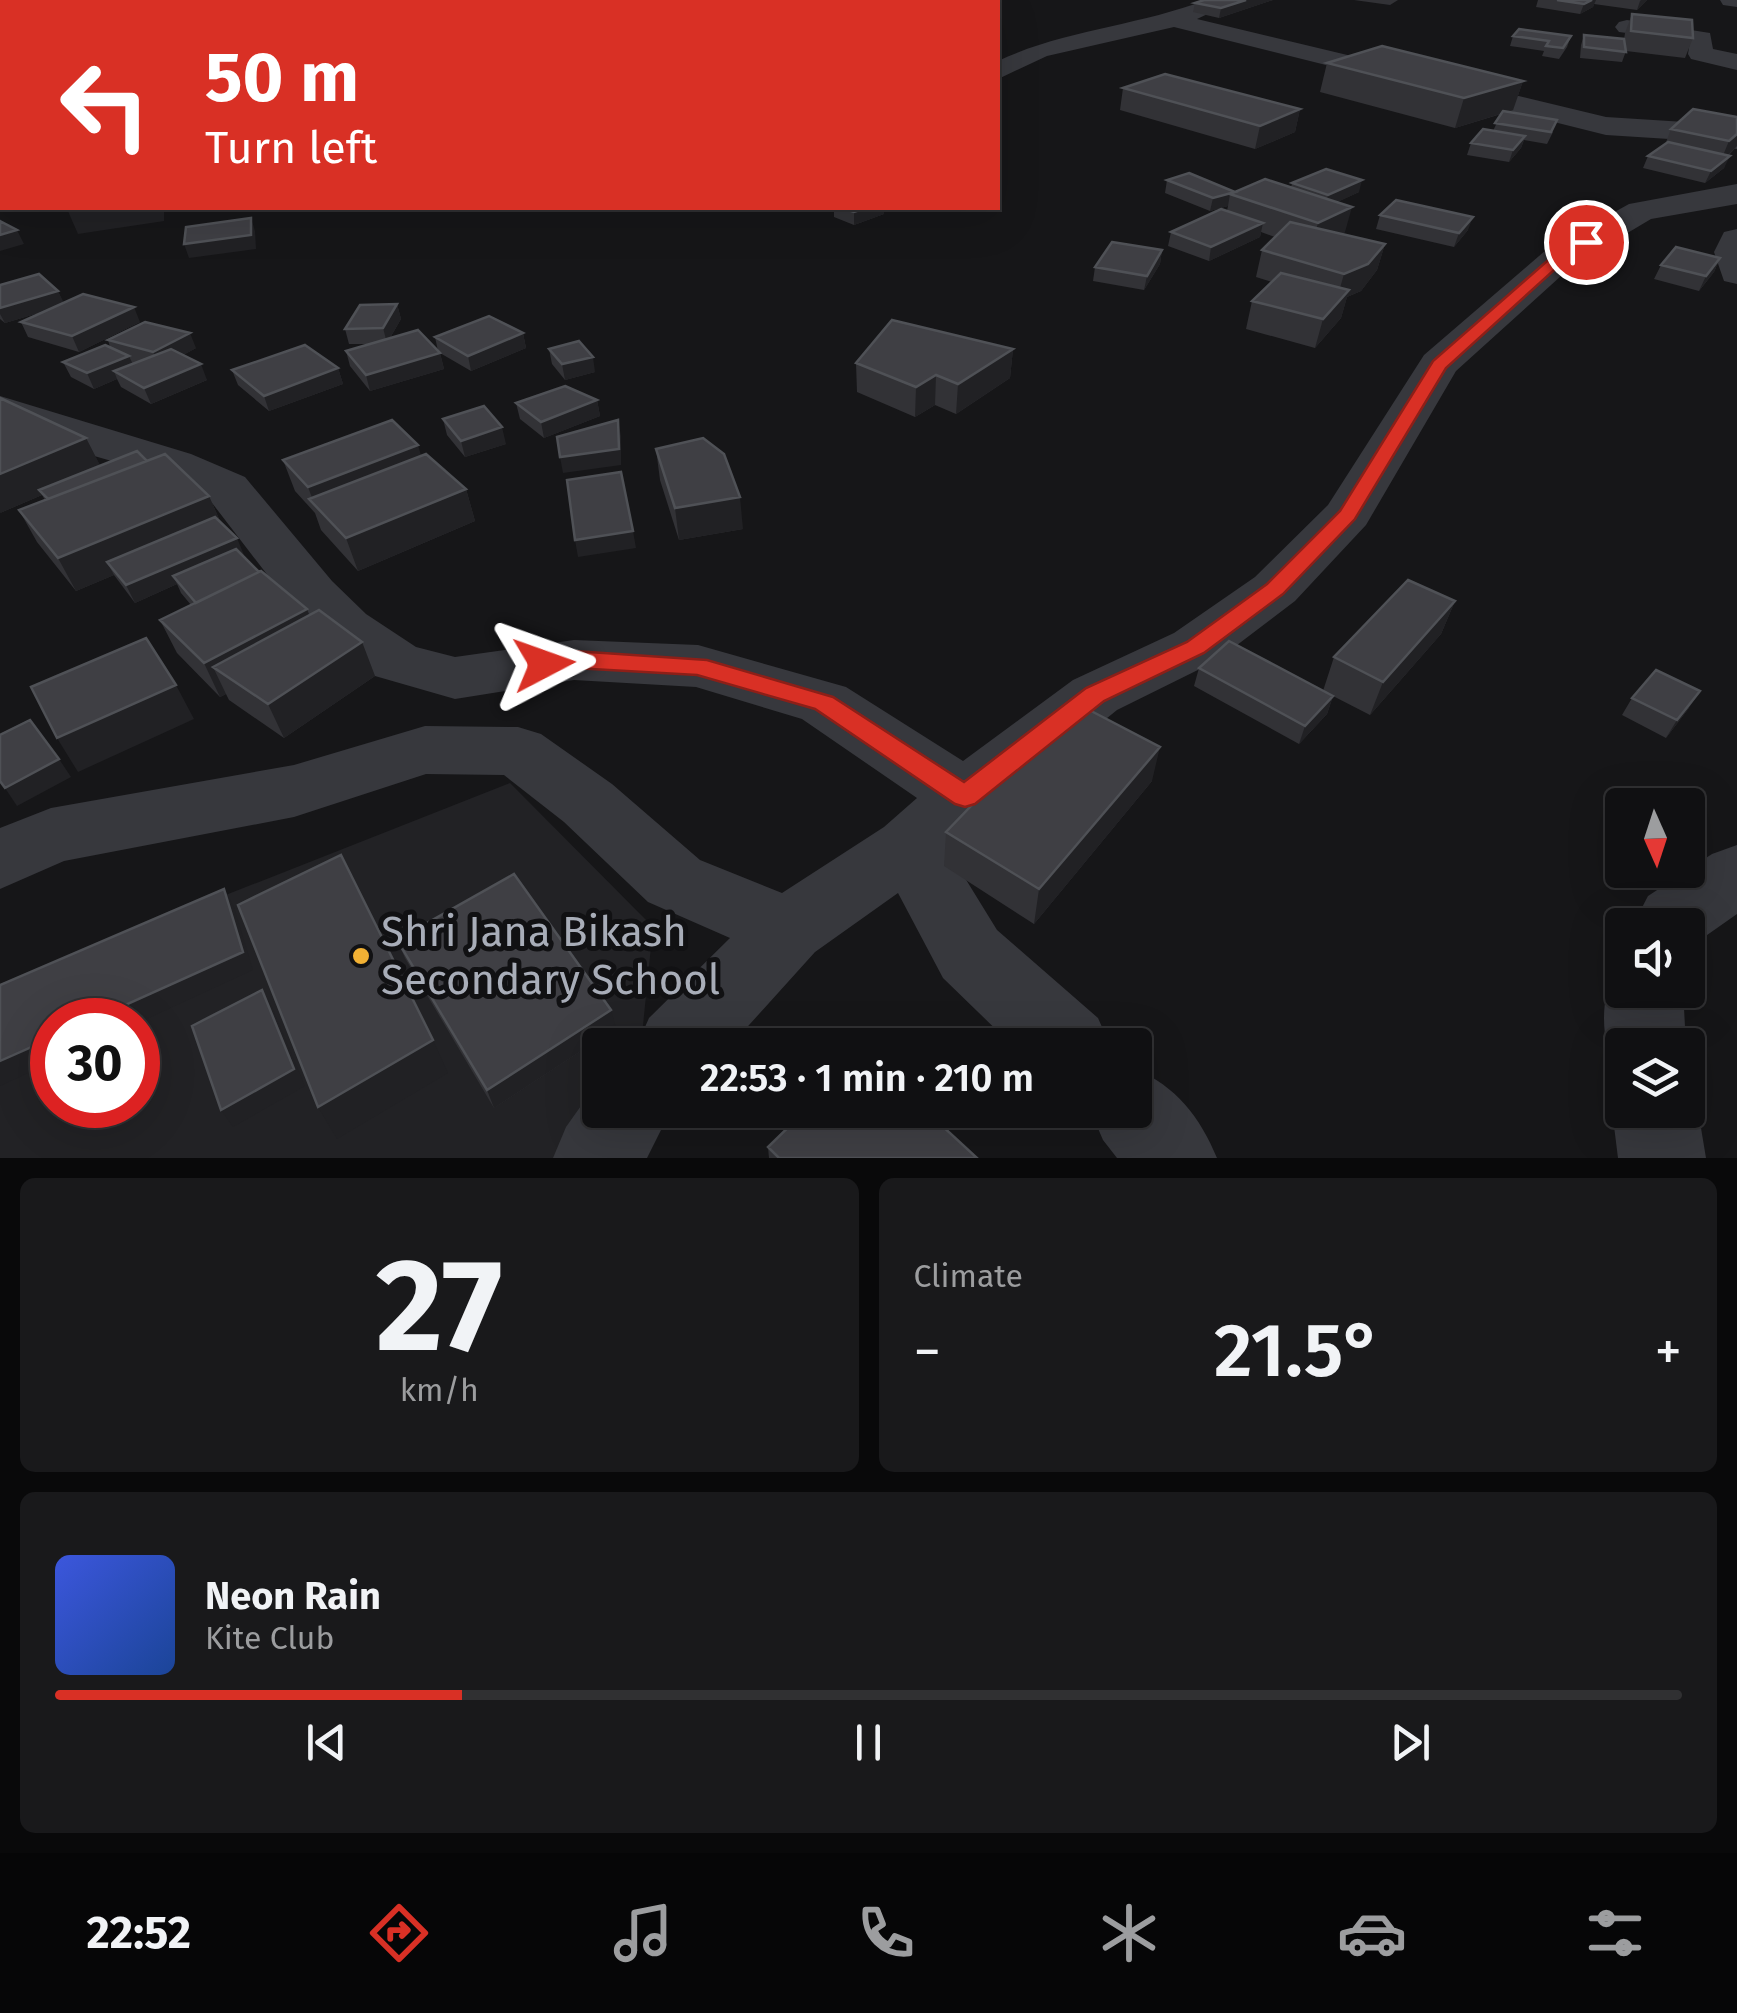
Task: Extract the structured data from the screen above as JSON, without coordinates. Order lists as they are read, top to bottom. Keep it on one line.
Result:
{"places":["Shri Jana Bikash Secondary School"],"north":"bottom","page":{"turn":["50 m","Turn left"],"limit":"30","trip":"22:53 · 1 min · 210 m","tile":[["27","km/h"],"Climate"],"heat":["−","21.5°","+"],"song":["Neon Rain","Kite Club"],"tabs":"22:52"}}
